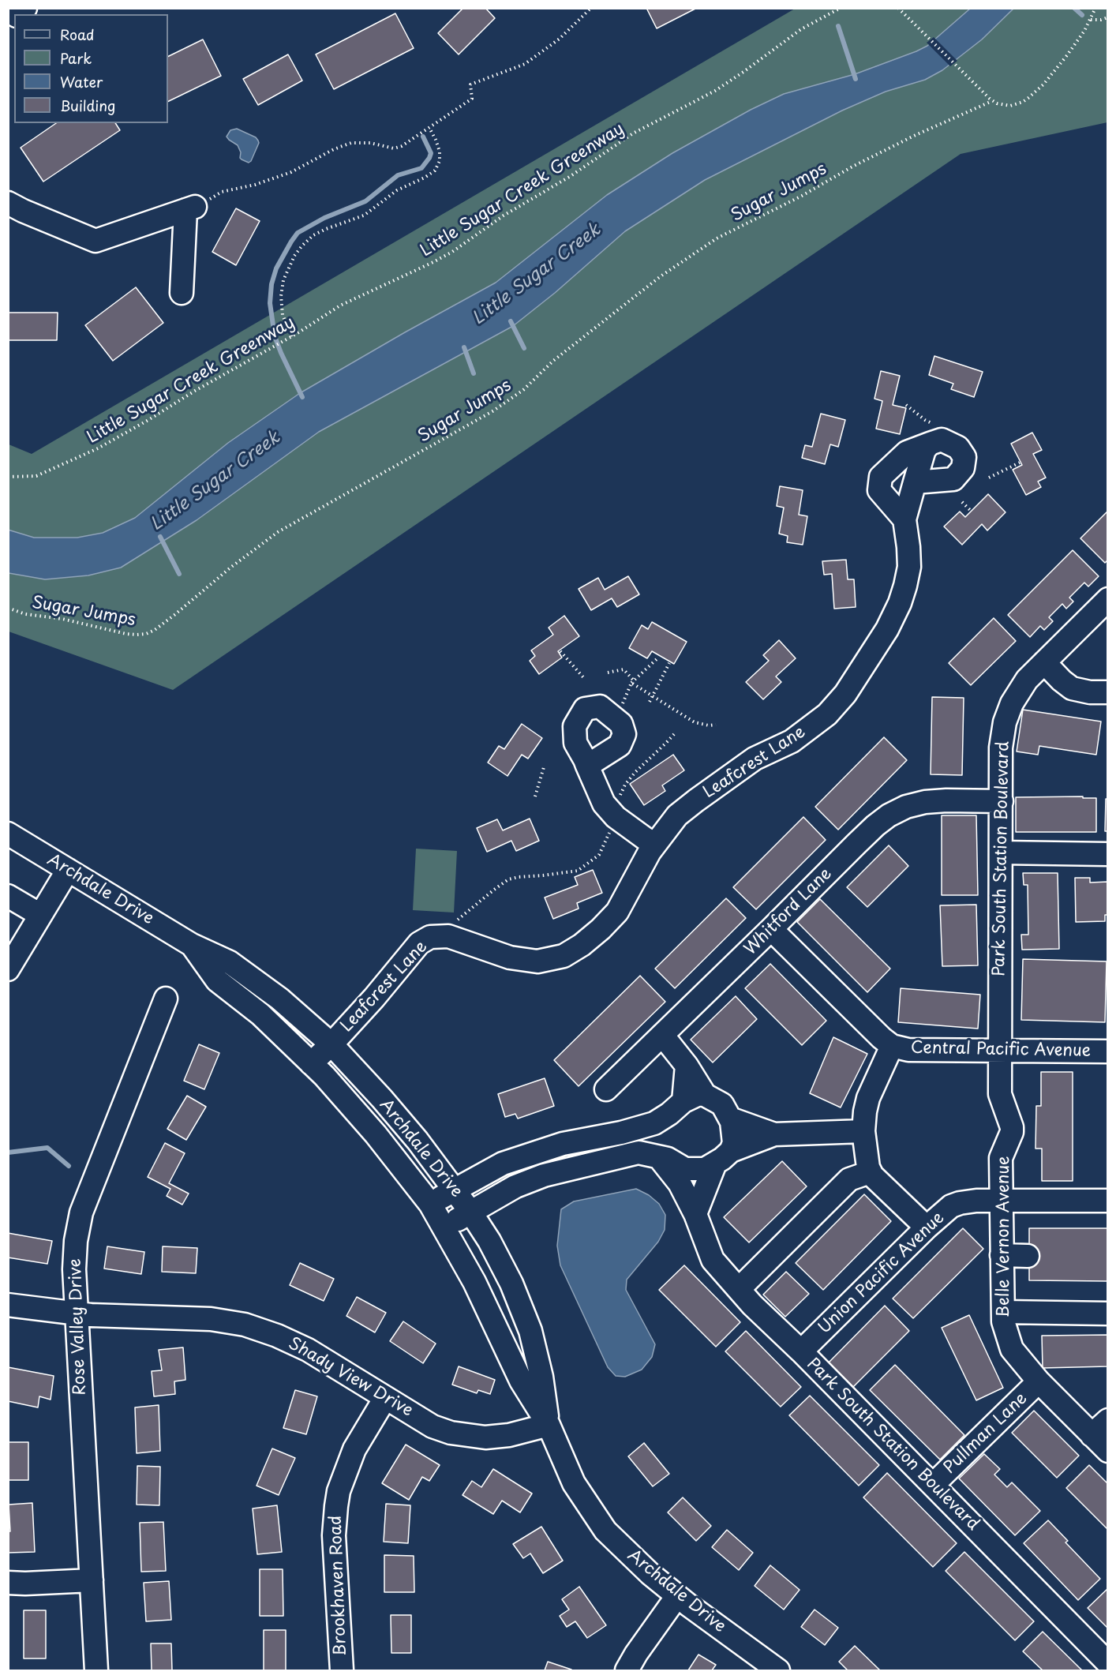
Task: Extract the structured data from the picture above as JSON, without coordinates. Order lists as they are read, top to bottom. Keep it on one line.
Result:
{"streets":{"street":["Leafcrest Lane","Park South Station Boulevard","Archdale Drive","Whitford Lane","Central Pacific Avenue","Belle Vernon Avenue","Union Pacific Avenue","Rose Valley Drive","Shady View Drive","Pullman Lane","Brookhaven Road"],"path":["Little Sugar Creek Greenway","Sugar Jumps"]},"crossings":[["Leafcrest Lane","Archdale Drive"],["Park South Station Boulevard","Whitford Lane"],["Park South Station Boulevard","Central Pacific Avenue"],["Park South Station Boulevard","Belle Vernon Avenue"],["Park South Station Boulevard","Union Pacific Avenue"],["Park South Station Boulevard","Pullman Lane"],["Archdale Drive","Shady View Drive"],["Whitford Lane","Central Pacific Avenue"],["Belle Vernon Avenue","Union Pacific Avenue"],["Belle Vernon Avenue","Pullman Lane"],["Rose Valley Drive","Shady View Drive"],["Shady View Drive","Brookhaven Road"]],"water":["Little Sugar Creek"],"legend":["Road","Park","Water","Building"]}
